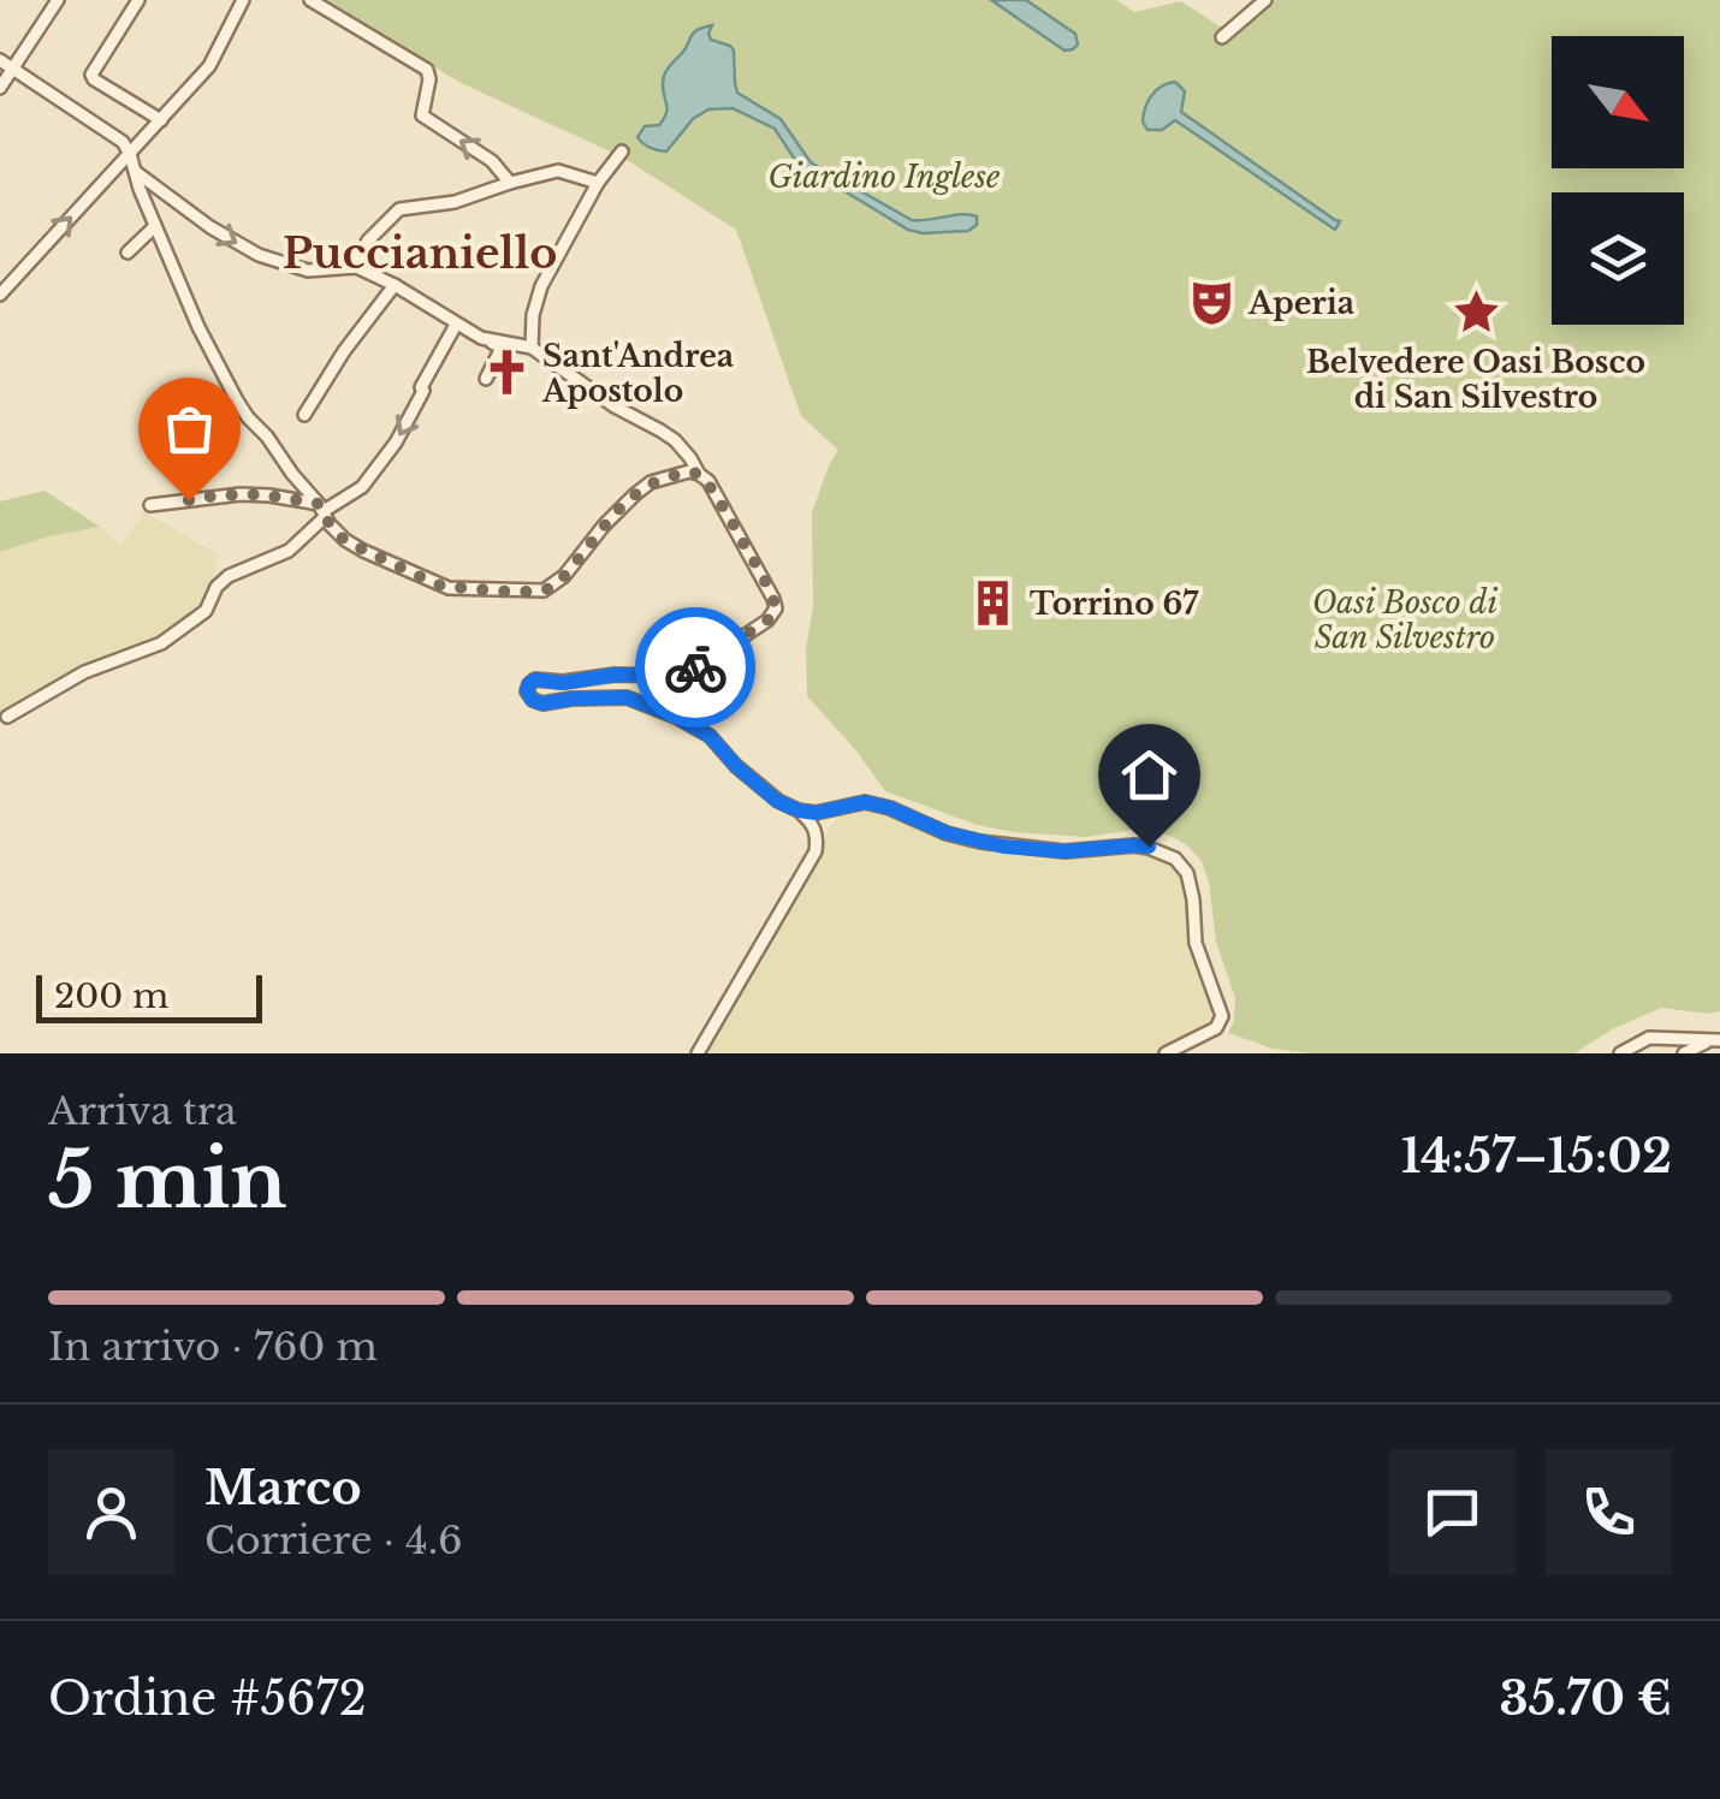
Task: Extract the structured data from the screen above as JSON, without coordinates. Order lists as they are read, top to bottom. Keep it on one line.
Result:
{"districts":["Puccianiello"],"parks":["Giardino Inglese","Oasi Bosco di San Silvestro"],"places":{"theatre":["Aperia"],"place":["Belvedere Oasi Bosco di San Silvestro"],"church":["Sant'Andrea Apostolo"],"building":["Torrino 67"]},"scale_bar":"200 m","north":"bottom right","page":{"scale":"200 m","heading":["5 min","Arriva tra","14:57–15:02"],"panel":["Marco","Corriere · 4.6","Ordine #5672","35.70 €"],"bar":"In arrivo · 760 m"}}
